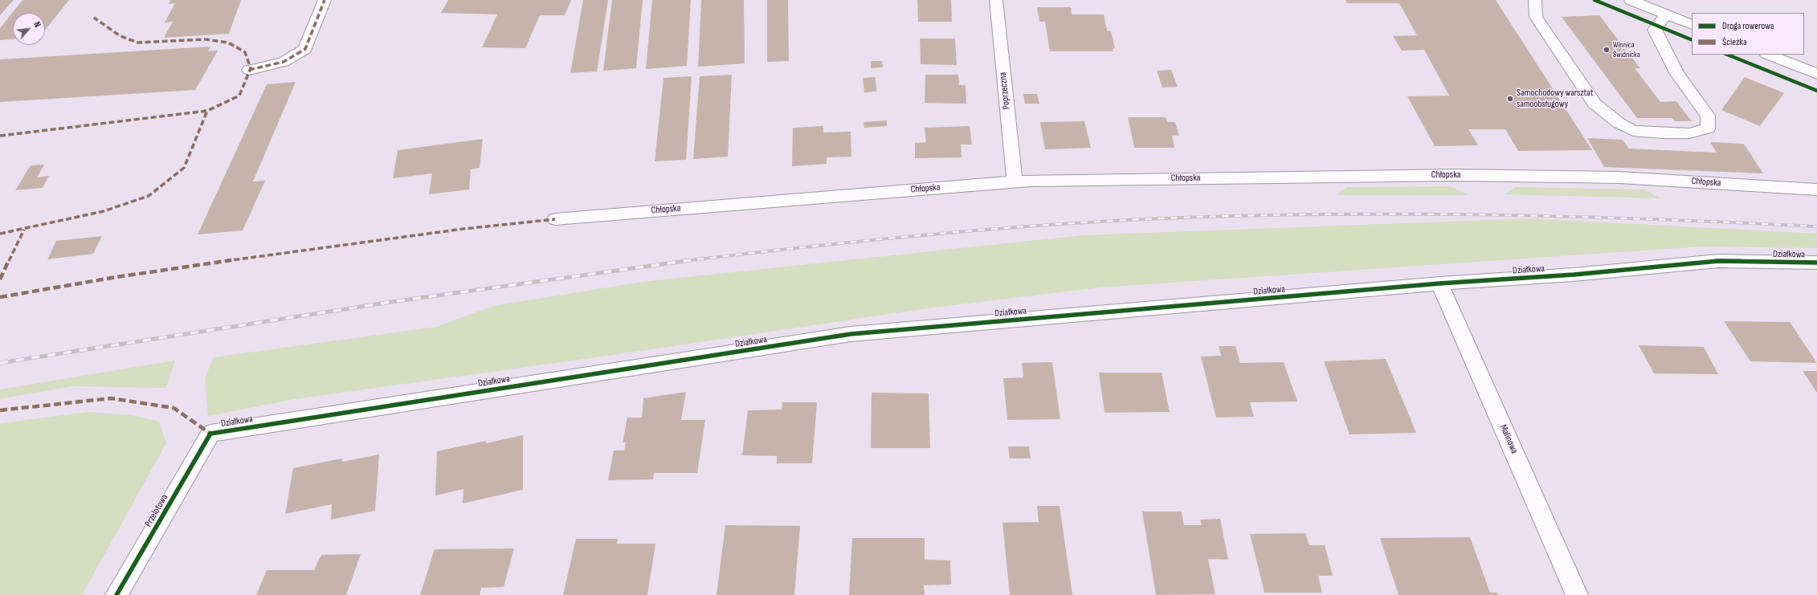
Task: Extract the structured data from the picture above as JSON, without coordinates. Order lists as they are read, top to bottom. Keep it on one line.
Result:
{"streets":{"street":["Poprzeczna","Chłopska","Działkowa","Malinowa","Przelotowa"]},"crossings":[["Poprzeczna","Chłopska"],["Działkowa","Malinowa"],["Działkowa","Przelotowa"]],"places":["Winnica Świdnicka","Samochodowy warsztat samoobsługowy"],"legend":["Droga rowerowa","Ścieżka"],"north":"top right"}
